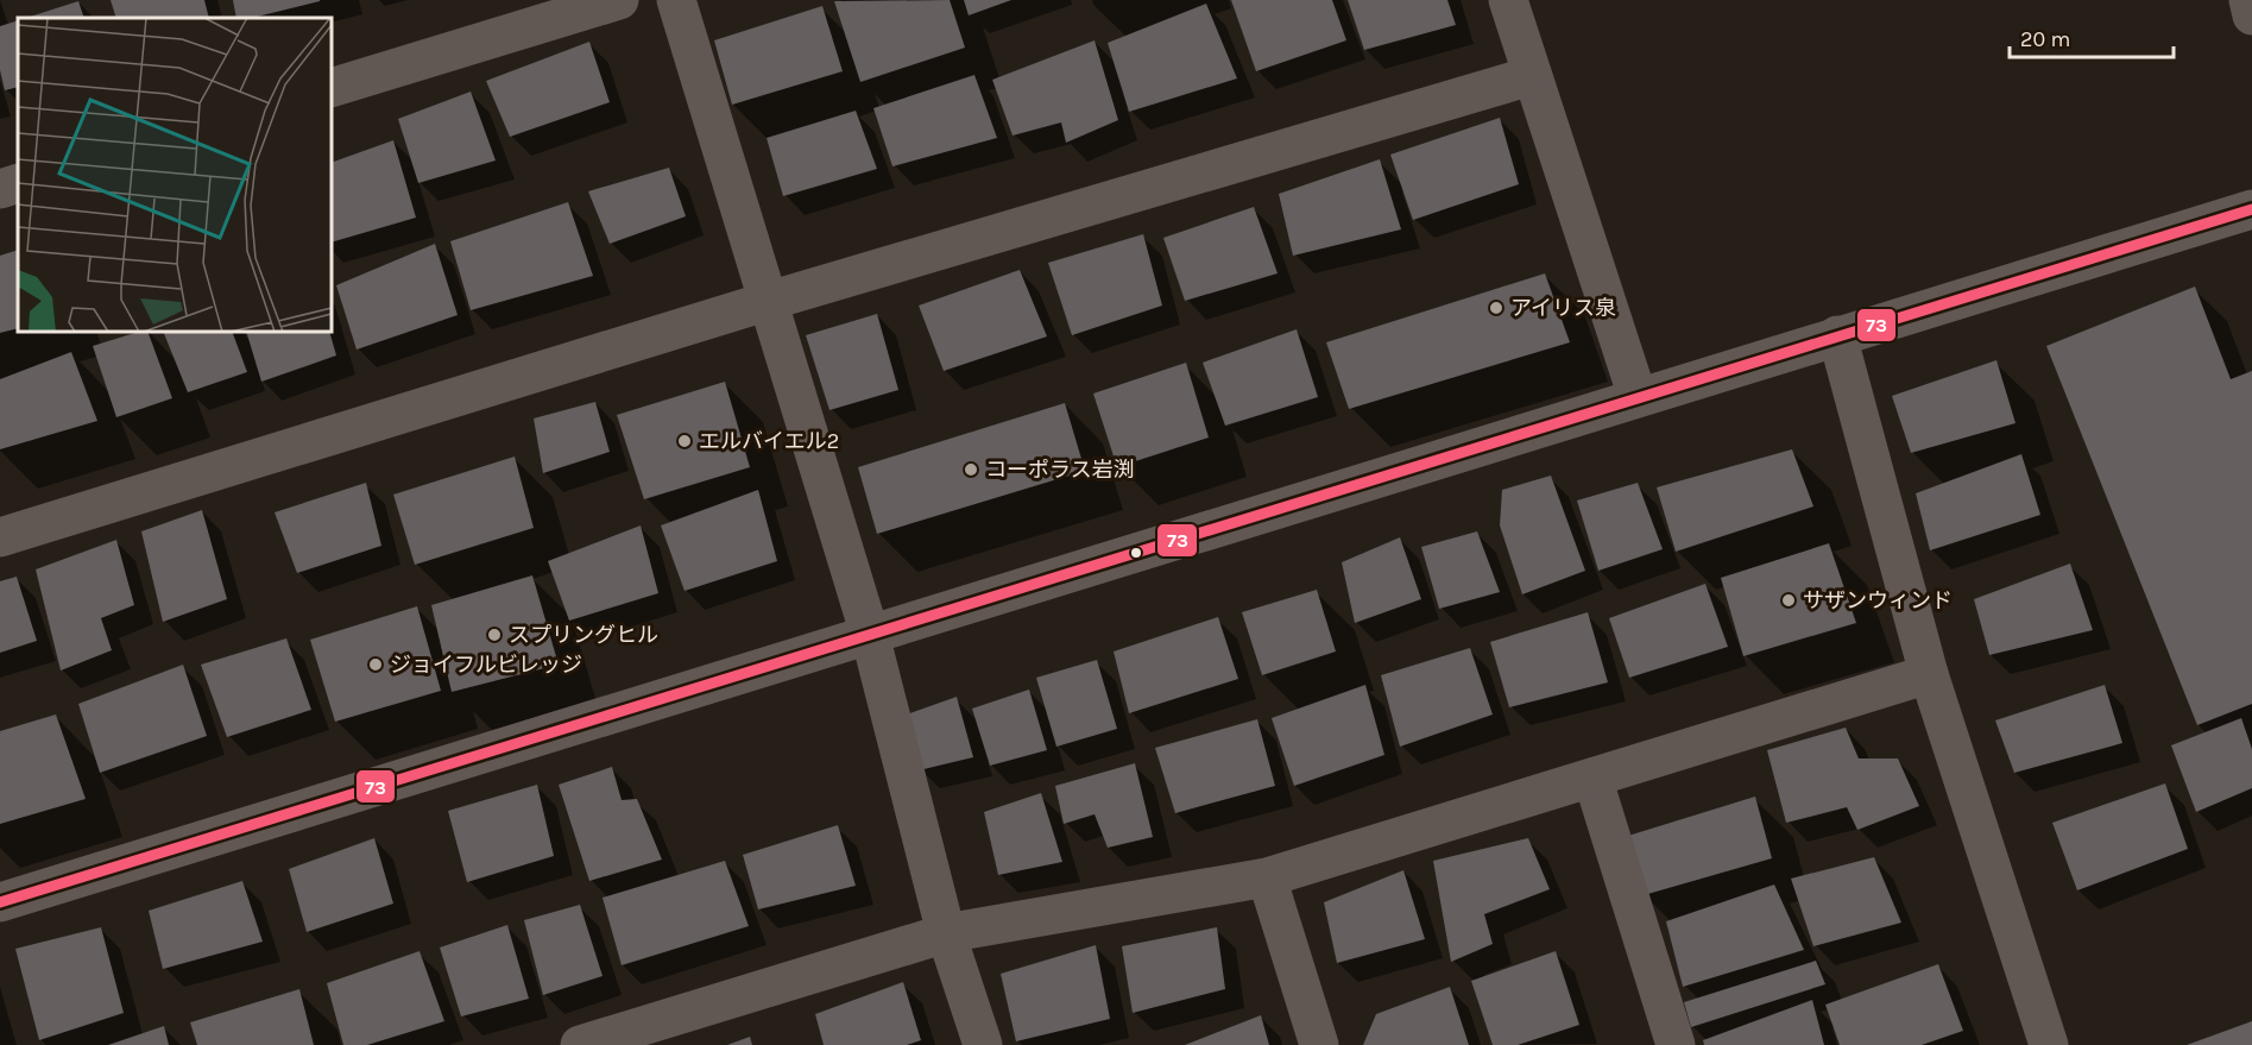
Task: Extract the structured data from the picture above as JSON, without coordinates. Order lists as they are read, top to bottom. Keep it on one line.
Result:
{"places":["アイリス泉","エルバイエル2","コーポラス岩渕","サザンウィンド","スプリングヒル","ジョイフルビレッジ"],"lines":["transit line 73"],"scale_bar":"20 m"}
